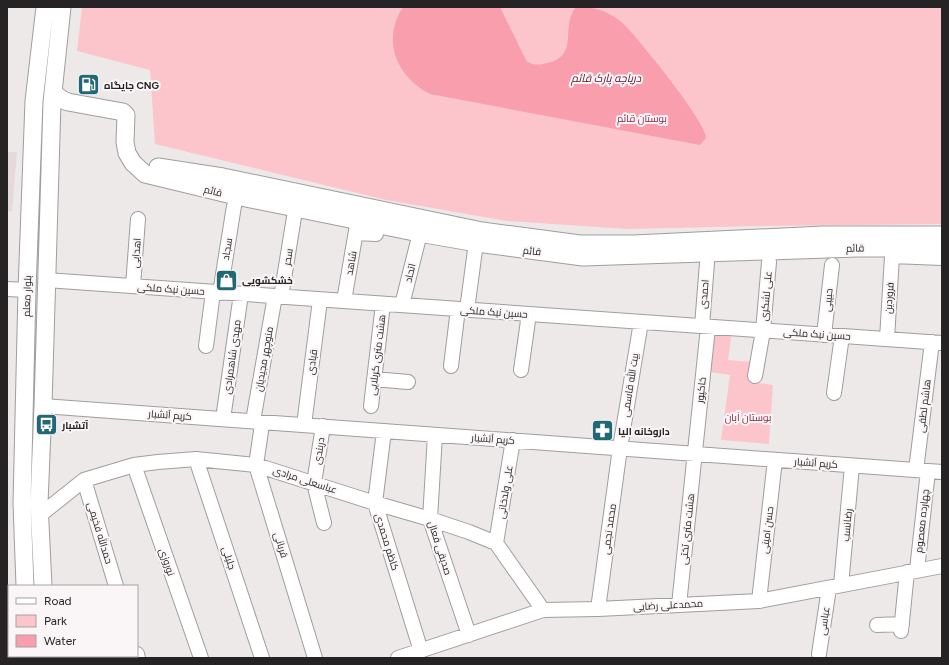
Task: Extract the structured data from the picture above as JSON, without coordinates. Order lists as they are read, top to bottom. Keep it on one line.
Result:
{"streets":{"main road":["قائم","بلوار معلم"],"street":["سجاد","اهدایی","سحر","شاهد","اتحاد","حسین نیک ملکی","احمدی","علی لشکری","فروردین","حبیبی","هشت متری کربلایی","مهدی شاهمرادی","منوچهر مجیدیان","قبادی","بیت الله قاسمی","خاکپور","هاشم لطفی","کریم آتشبار","دربندی","عباسعلی مرادی","علی ولدخانی","چهارده معصوم","رضانسب","محمد نجمی","هشت متری تختی","حسن امینی","حمدالله فخیمی","کاظم محمدی","قربانی","صدیقی فعال","جلیلی","نوروزی","محمدعلی رضایی","عباسی"]},"crossings":[["سجاد","حسین نیک ملکی"],["اهدایی","حسین نیک ملکی"],["سحر","حسین نیک ملکی"],["سحر","منوچهر مجیدیان"],["شاهد","حسین نیک ملکی"],["اتحاد","حسین نیک ملکی"],["حسین نیک ملکی","احمدی"],["حسین نیک ملکی","بلوار معلم"],["حسین نیک ملکی","علی لشکری"],["حسین نیک ملکی","فروردین"],["حسین نیک ملکی","حبیبی"],["حسین نیک ملکی","هشت متری کربلایی"],["حسین نیک ملکی","مهدی شاهمرادی"],["حسین نیک ملکی","منوچهر مجیدیان"],["حسین نیک ملکی","قبادی"],["حسین نیک ملکی","بیت الله قاسمی"],["حسین نیک ملکی","خاکپور"],["حسین نیک ملکی","هاشم لطفی"],["احمدی","خاکپور"],["بلوار معلم","کریم آتشبار"],["بلوار معلم","عباسعلی مرادی"],["مهدی شاهمرادی","کریم آتشبار"],["منوچهر مجیدیان","کریم آتشبار"],["منوچهر مجیدیان","قربانی"],["قبادی","کریم آتشبار"],["بیت الله قاسمی","کریم آتشبار"],["بیت الله قاسمی","محمد نجمی"],["خاکپور","کریم آتشبار"],["خاکپور","هشت متری تختی"],["هاشم لطفی","کریم آتشبار"],["هاشم لطفی","چهارده معصوم"],["کریم آتشبار","دربندی"],["کریم آتشبار","علی ولدخانی"],["کریم آتشبار","چهارده معصوم"],["کریم آتشبار","رضانسب"],["کریم آتشبار","محمد نجمی"],["کریم آتشبار","هشت متری تختی"],["کریم آتشبار","حسن امینی"],["کریم آتشبار","کاظم محمدی"],["کریم آتشبار","قربانی"],["کریم آتشبار","صدیقی فعال"],["دربندی","عباسعلی مرادی"],["عباسعلی مرادی","علی ولدخانی"],["عباسعلی مرادی","حمدالله فخیمی"],["عباسعلی مرادی","کاظم محمدی"],["عباسعلی مرادی","قربانی"],["عباسعلی مرادی","صدیقی فعال"],["عباسعلی مرادی","جلیلی"],["عباسعلی مرادی","نوروزی"],["چهارده معصوم","محمدعلی رضایی"],["رضانسب","محمدعلی رضایی"],["رضانسب","عباسی"],["محمد نجمی","محمدعلی رضایی"],["هشت متری تختی","محمدعلی رضایی"],["حسن امینی","محمدعلی رضایی"],["کاظم محمدی","محمدعلی رضایی"],["صدیقی فعال","محمدعلی رضایی"],["محمدعلی رضایی","عباسی"]],"water":["دریاچه پارک قائم"],"parks":["بوستان قائم","بوستان آبان"],"places":{"fuel station":["جایگاه CNG"],"shop":["خشکشویی"],"bus stop":["آتشبار"],"pharmacy":["داروخانه الیا"]},"legend":["Road","Park","Water"]}
